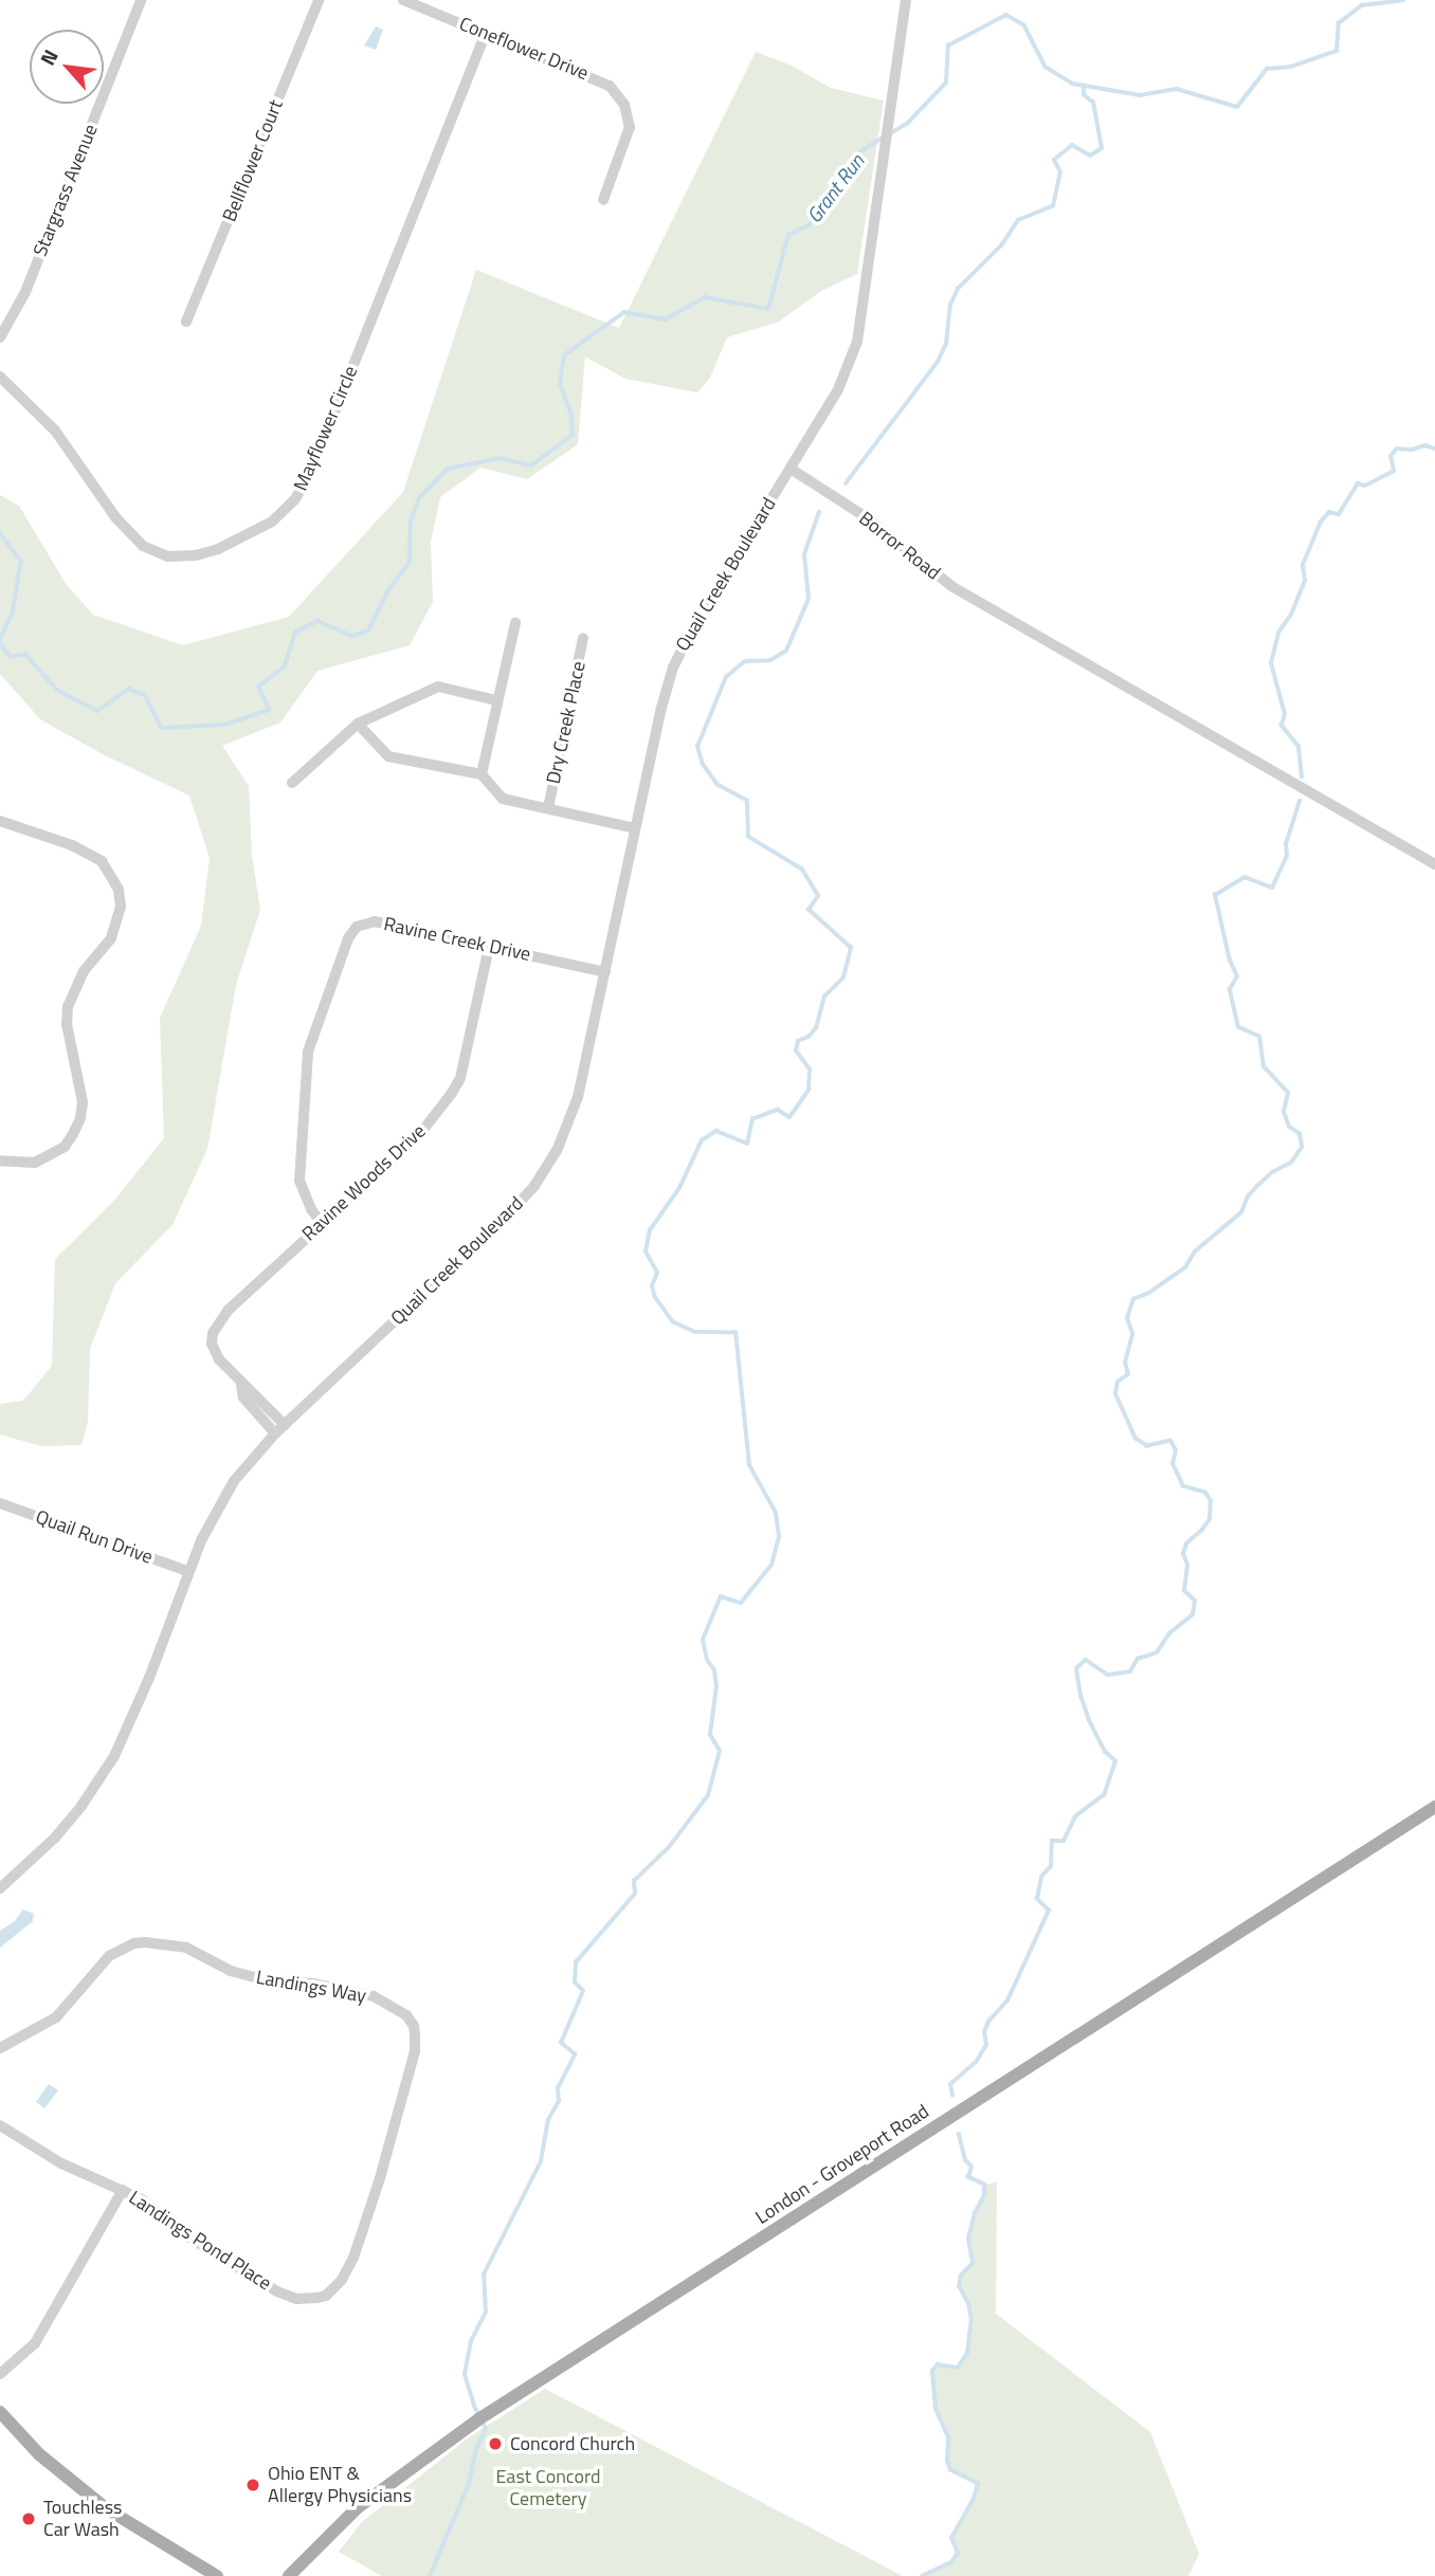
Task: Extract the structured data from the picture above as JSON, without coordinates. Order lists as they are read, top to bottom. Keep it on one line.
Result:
{"streets":{"main road":["London - Groveport Road"],"street":["Coneflower Drive","Bellflower Court","Stargrass Avenue","Mayflower Circle","Borror Road","Quail Creek Boulevard","Dry Creek Place","Ravine Creek Drive","Ravine Woods Drive","Quail Run Drive","Landings Way","Landings Pond Place"]},"crossings":[["Coneflower Drive","Mayflower Circle"],["Borror Road","Quail Creek Boulevard"],["Quail Creek Boulevard","Ravine Creek Drive"],["Quail Creek Boulevard","Ravine Woods Drive"],["Quail Creek Boulevard","Quail Run Drive"],["Ravine Creek Drive","Ravine Woods Drive"],["Landings Way","Landings Pond Place"]],"water":["Grant Run"],"parks":["East Concord Cemetery"],"places":["Concord Church","Ohio ENT & Allergy Physicians","Touchless Car Wash"],"north":"top left"}
